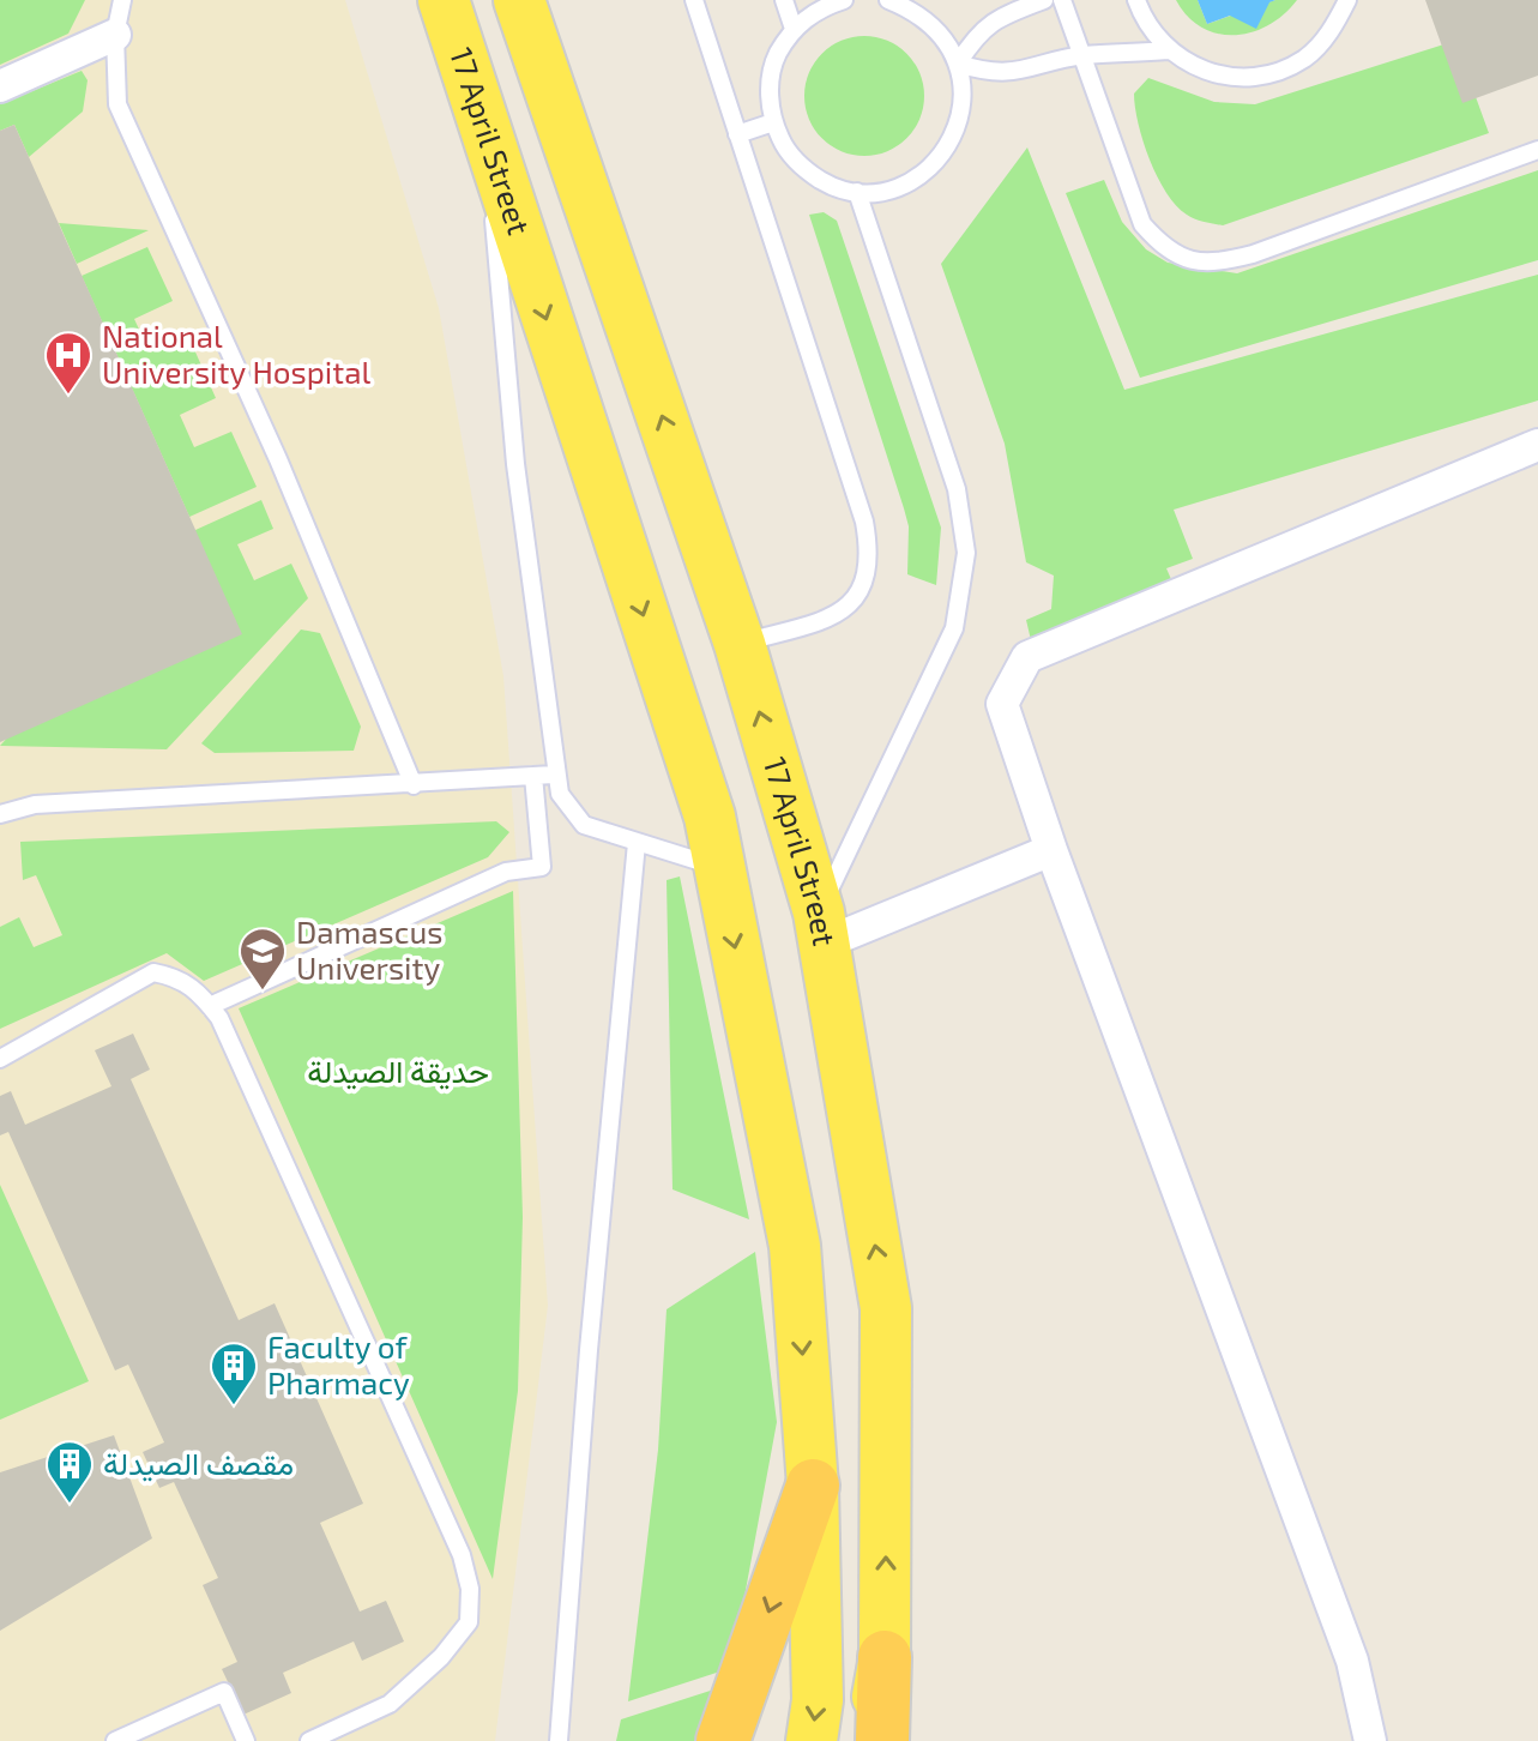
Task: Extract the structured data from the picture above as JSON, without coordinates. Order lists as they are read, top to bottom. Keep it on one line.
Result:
{"streets":{"main road":["17 April Street"]},"parks":["حديقة الصيدلة"],"places":{"hospital":["National University Hospital"],"school or university":["Damascus University"],"building":["Faculty of Pharmacy","مقصف الصيدلة"]}}
